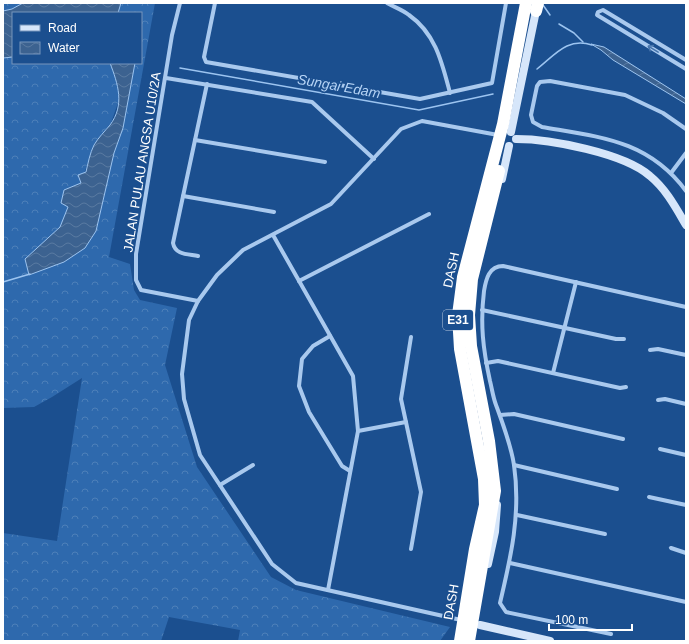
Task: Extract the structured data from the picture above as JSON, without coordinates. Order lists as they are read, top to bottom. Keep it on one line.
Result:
{"streets":{"highway":["DASH","E31"],"street":["JALAN PULAU ANGSA U10/2A"]},"water":["Sungai Edam"],"legend":["Road","Water"],"scale_bar":"100 m"}
